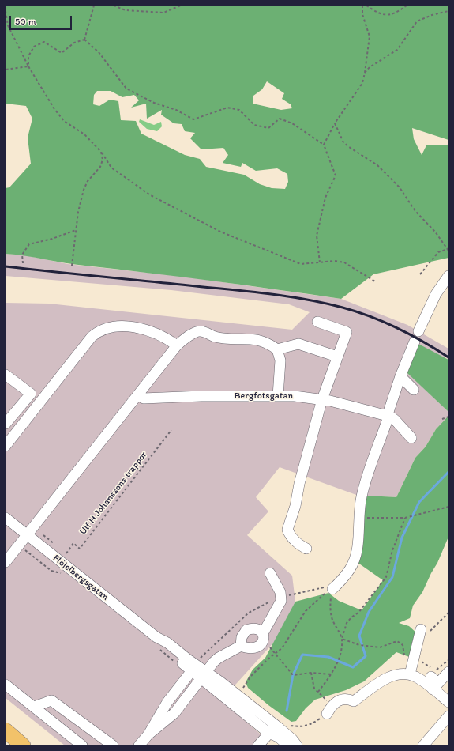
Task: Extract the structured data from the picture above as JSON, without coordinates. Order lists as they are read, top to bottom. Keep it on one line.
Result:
{"streets":{"street":["Bergfotsgatan","Flöjelbergsgatan"],"path":["Ulf H Johanssons trappor"]},"scale_bar":"50 m"}
